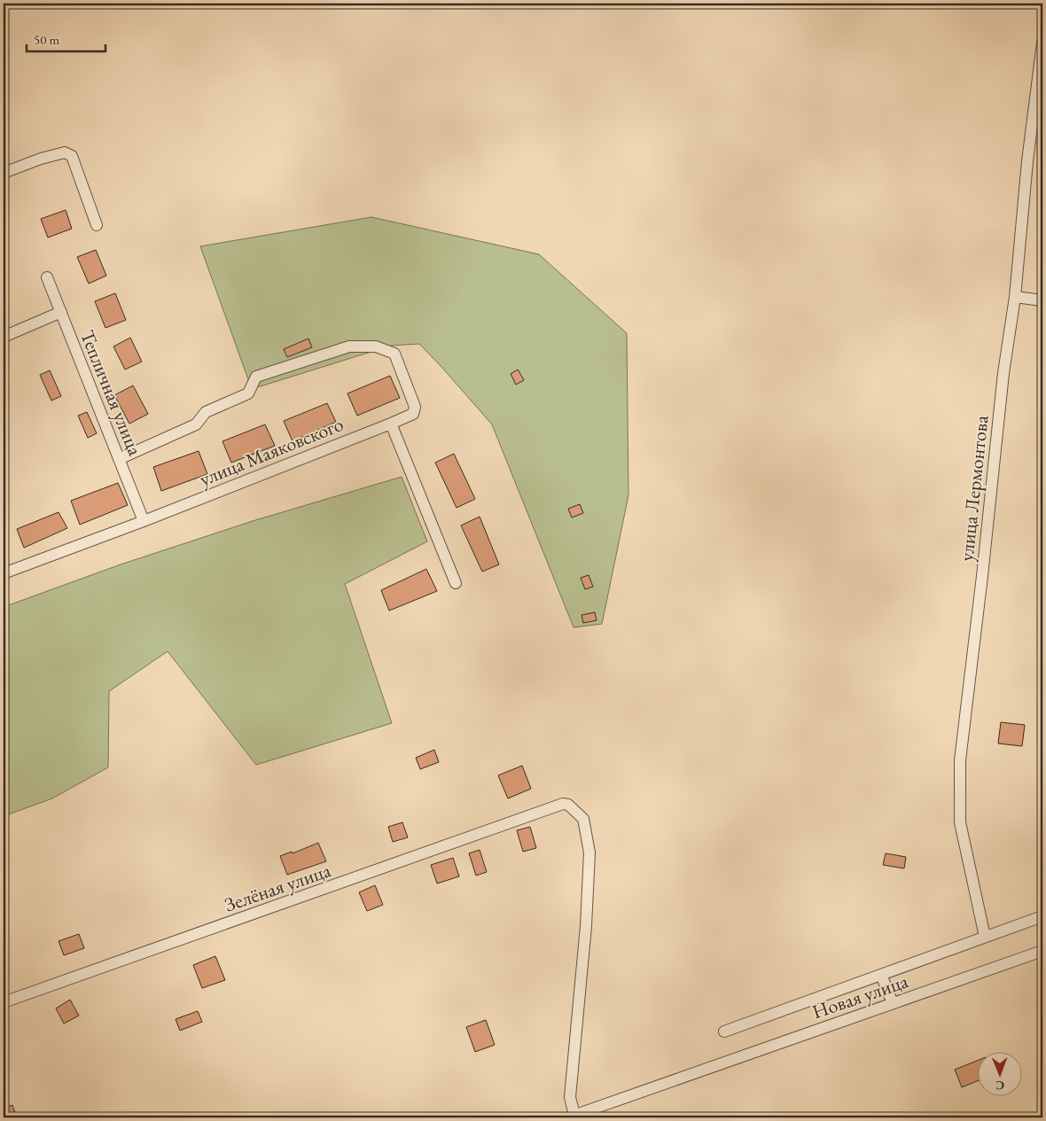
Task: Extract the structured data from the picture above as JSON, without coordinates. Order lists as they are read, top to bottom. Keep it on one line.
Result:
{"streets":{"street":["Тепличная улица","улица Маяковского","улица Лермонтова","Зелёная улица","Новая улица"]},"crossings":[["Тепличная улица","улица Маяковского"],["Зелёная улица","Новая улица"]],"scale_bar":"50 m","north":"bottom"}
